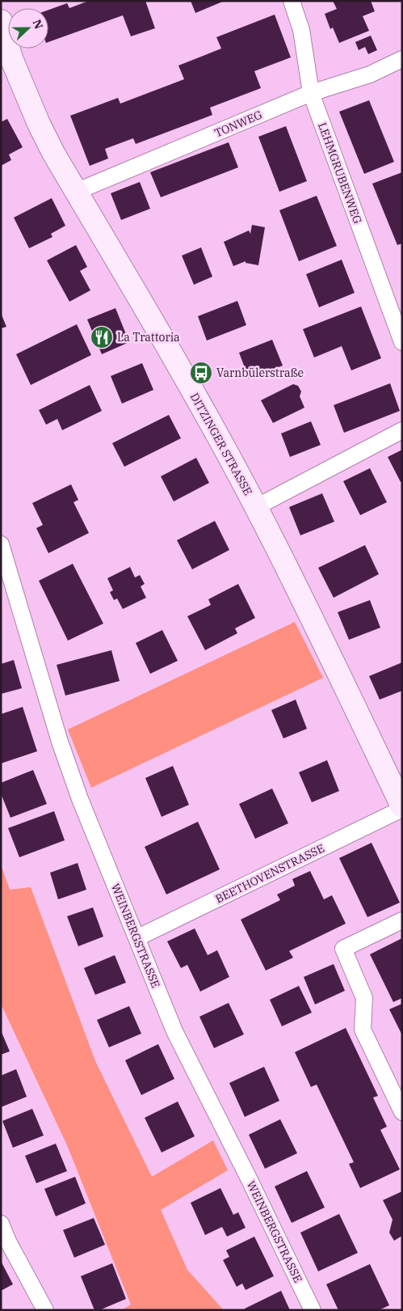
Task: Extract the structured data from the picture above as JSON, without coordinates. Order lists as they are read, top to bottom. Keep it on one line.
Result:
{"streets":{"street":["TONWEG","LEHMGRUBENWEG","DITZINGER STRASSE","BEETHOVENSTRASSE","WEINBERGSTRASSE"]},"crossings":[["TONWEG","LEHMGRUBENWEG"],["TONWEG","DITZINGER STRASSE"],["DITZINGER STRASSE","BEETHOVENSTRASSE"],["BEETHOVENSTRASSE","WEINBERGSTRASSE"]],"places":{"restaurant":["La Trattoria"],"bus stop":["Varnbülerstraße"]},"north":"right"}
